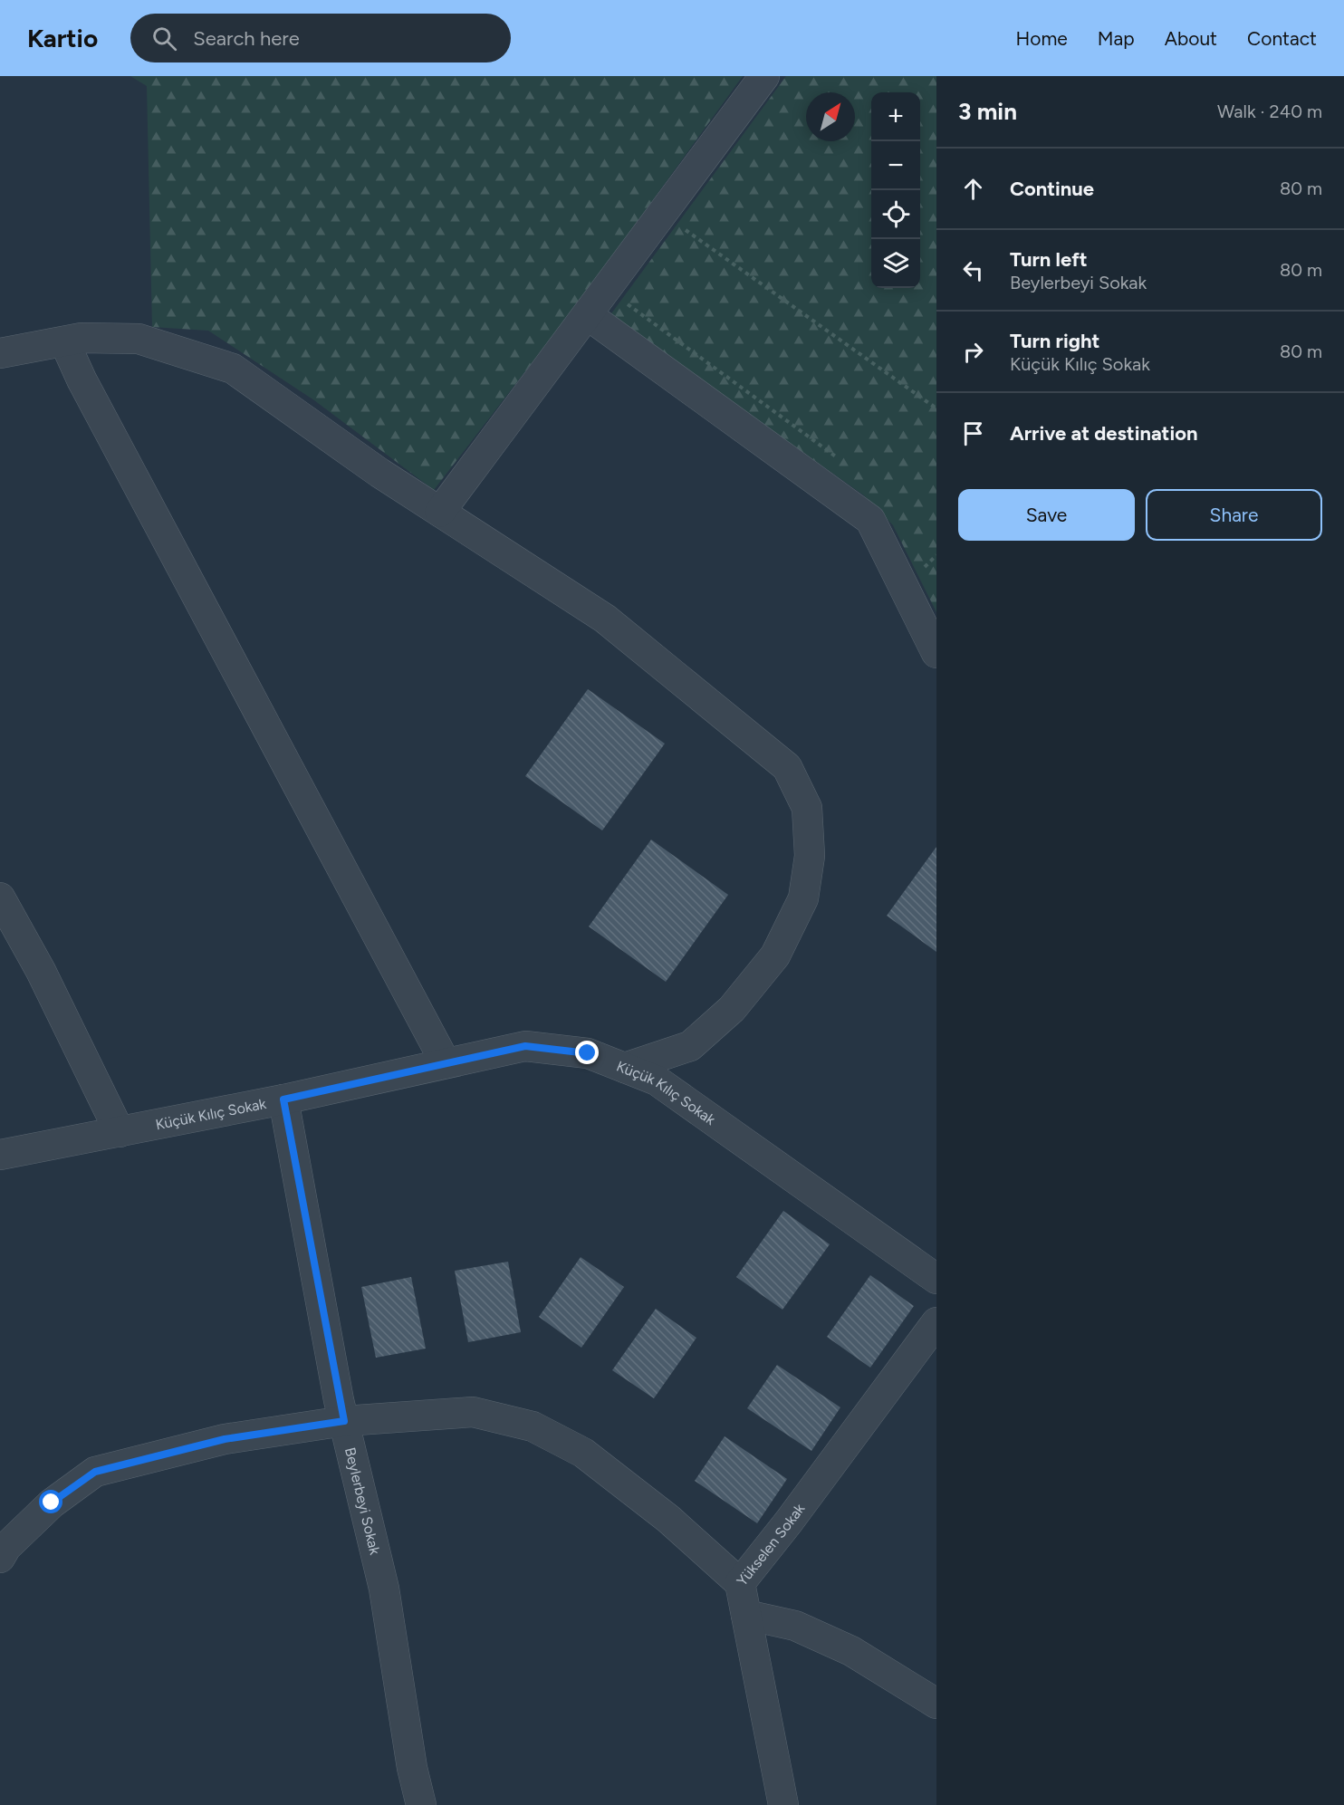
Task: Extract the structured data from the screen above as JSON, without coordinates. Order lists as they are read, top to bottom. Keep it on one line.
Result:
{"streets":{"street":["Küçük Kılıç Sokak","Beylerbeyi Sokak","Yükselen Sokak"]},"crossings":[["Küçük Kılıç Sokak","Beylerbeyi Sokak"]],"north":"top right","page":{"header":"Kartio","search":"Search here","nav":["Home","Map","About","Contact"],"heading":["3 min","Walk · 240 m"],"map_buttons":["+","−"],"list":[["Continue","80 m"],["Turn left","Beylerbeyi Sokak","80 m"],["Turn right","Küçük Kılıç Sokak","80 m"],"Arrive at destination"],"buttons":["Save","Share"]}}
